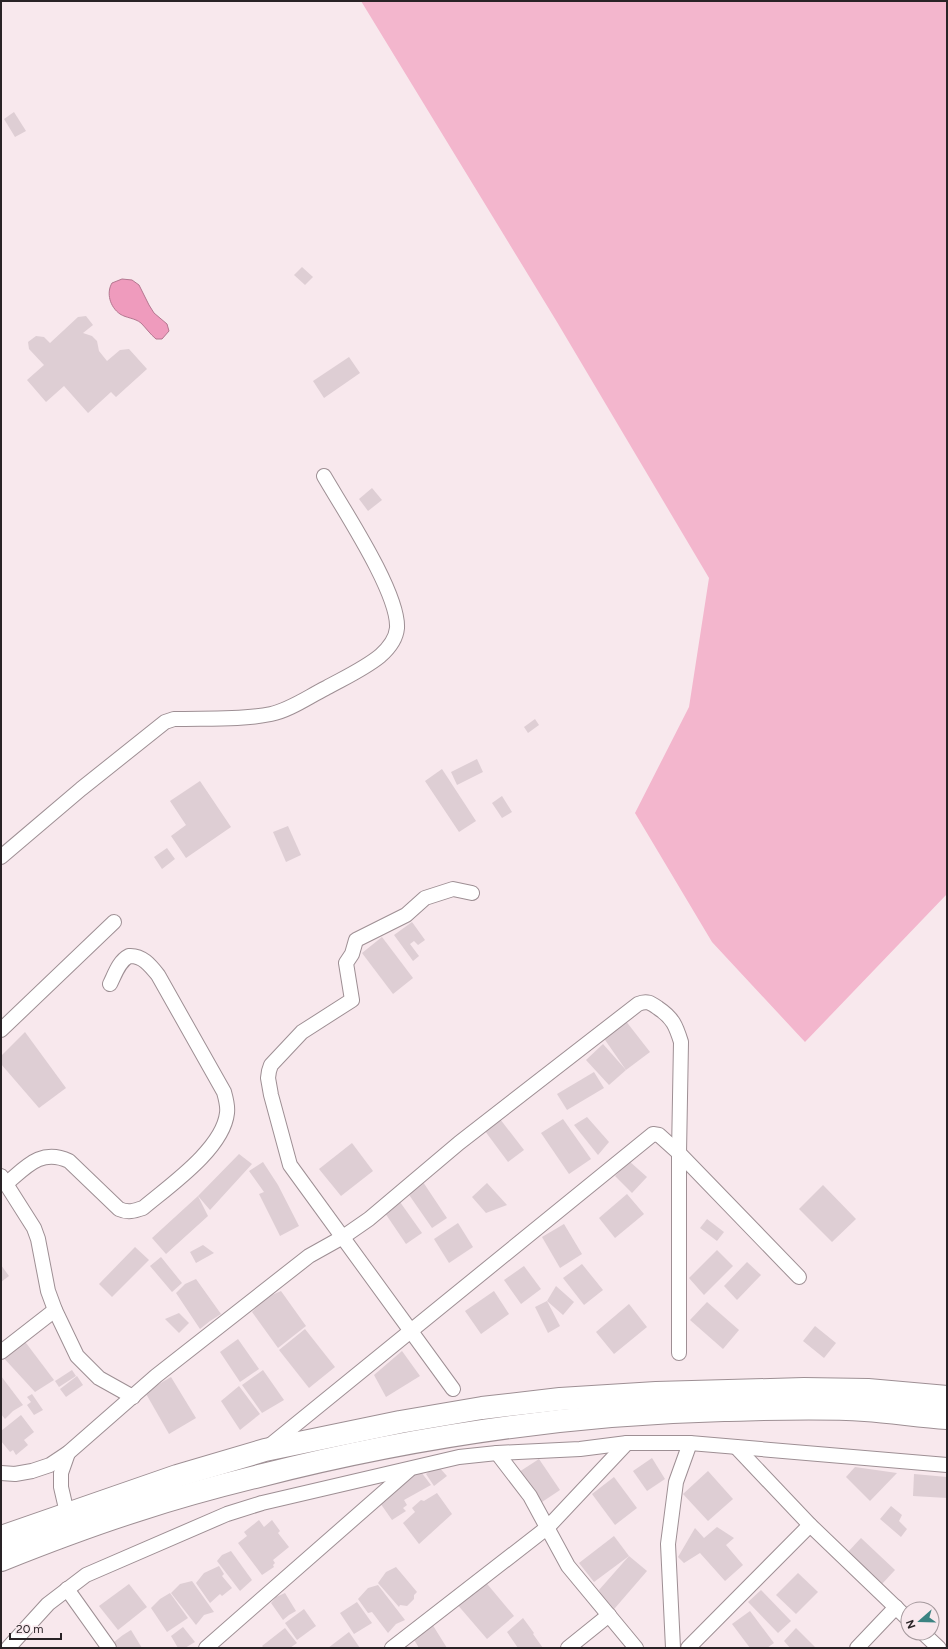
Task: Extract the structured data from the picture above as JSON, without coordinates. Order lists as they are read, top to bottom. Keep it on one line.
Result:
{"scale_bar":"20 m","north":"left"}
